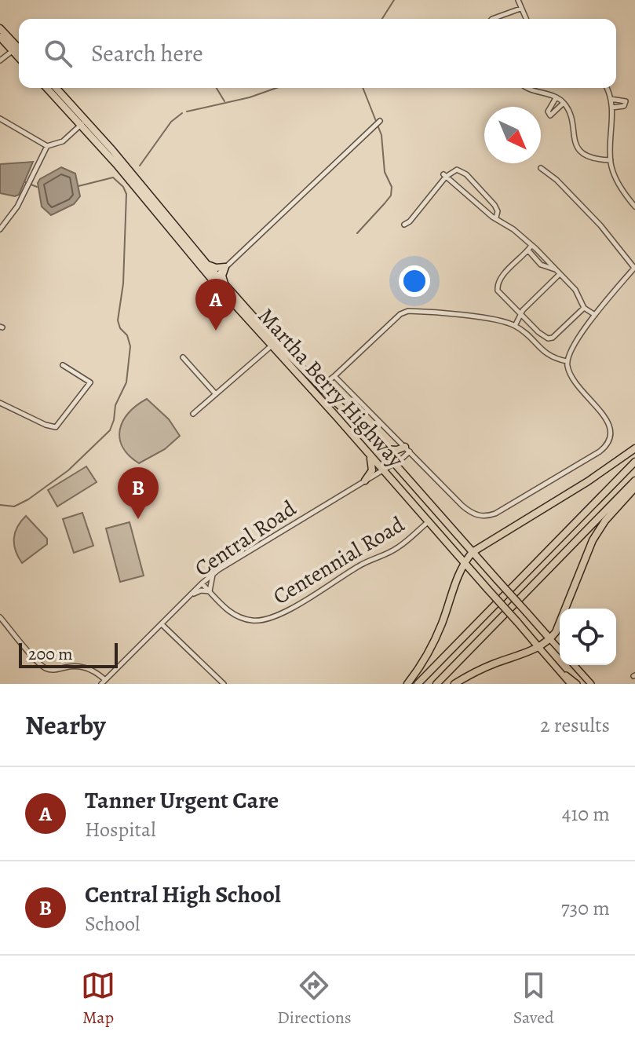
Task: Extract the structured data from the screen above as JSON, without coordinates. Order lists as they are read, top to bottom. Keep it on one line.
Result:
{"streets":{"highway":["Martha Berry Highway"],"street":["Central Road","Centennial Road"]},"crossings":[["Martha Berry Highway","Central Road"],["Martha Berry Highway","Centennial Road"],["Central Road","Centennial Road"]],"scale_bar":"200 m","north":"bottom right","page":{"search":"Search here","pins":["A","B"],"scale":"200 m","heading":["Nearby","2 results"],"list":[{"mark":"A","name":"Tanner Urgent Care","note":"Hospital","value":"410 m"},{"mark":"B","name":"Central High School","note":"School","value":"730 m"}],"nav":["Map","Directions","Saved"]}}
